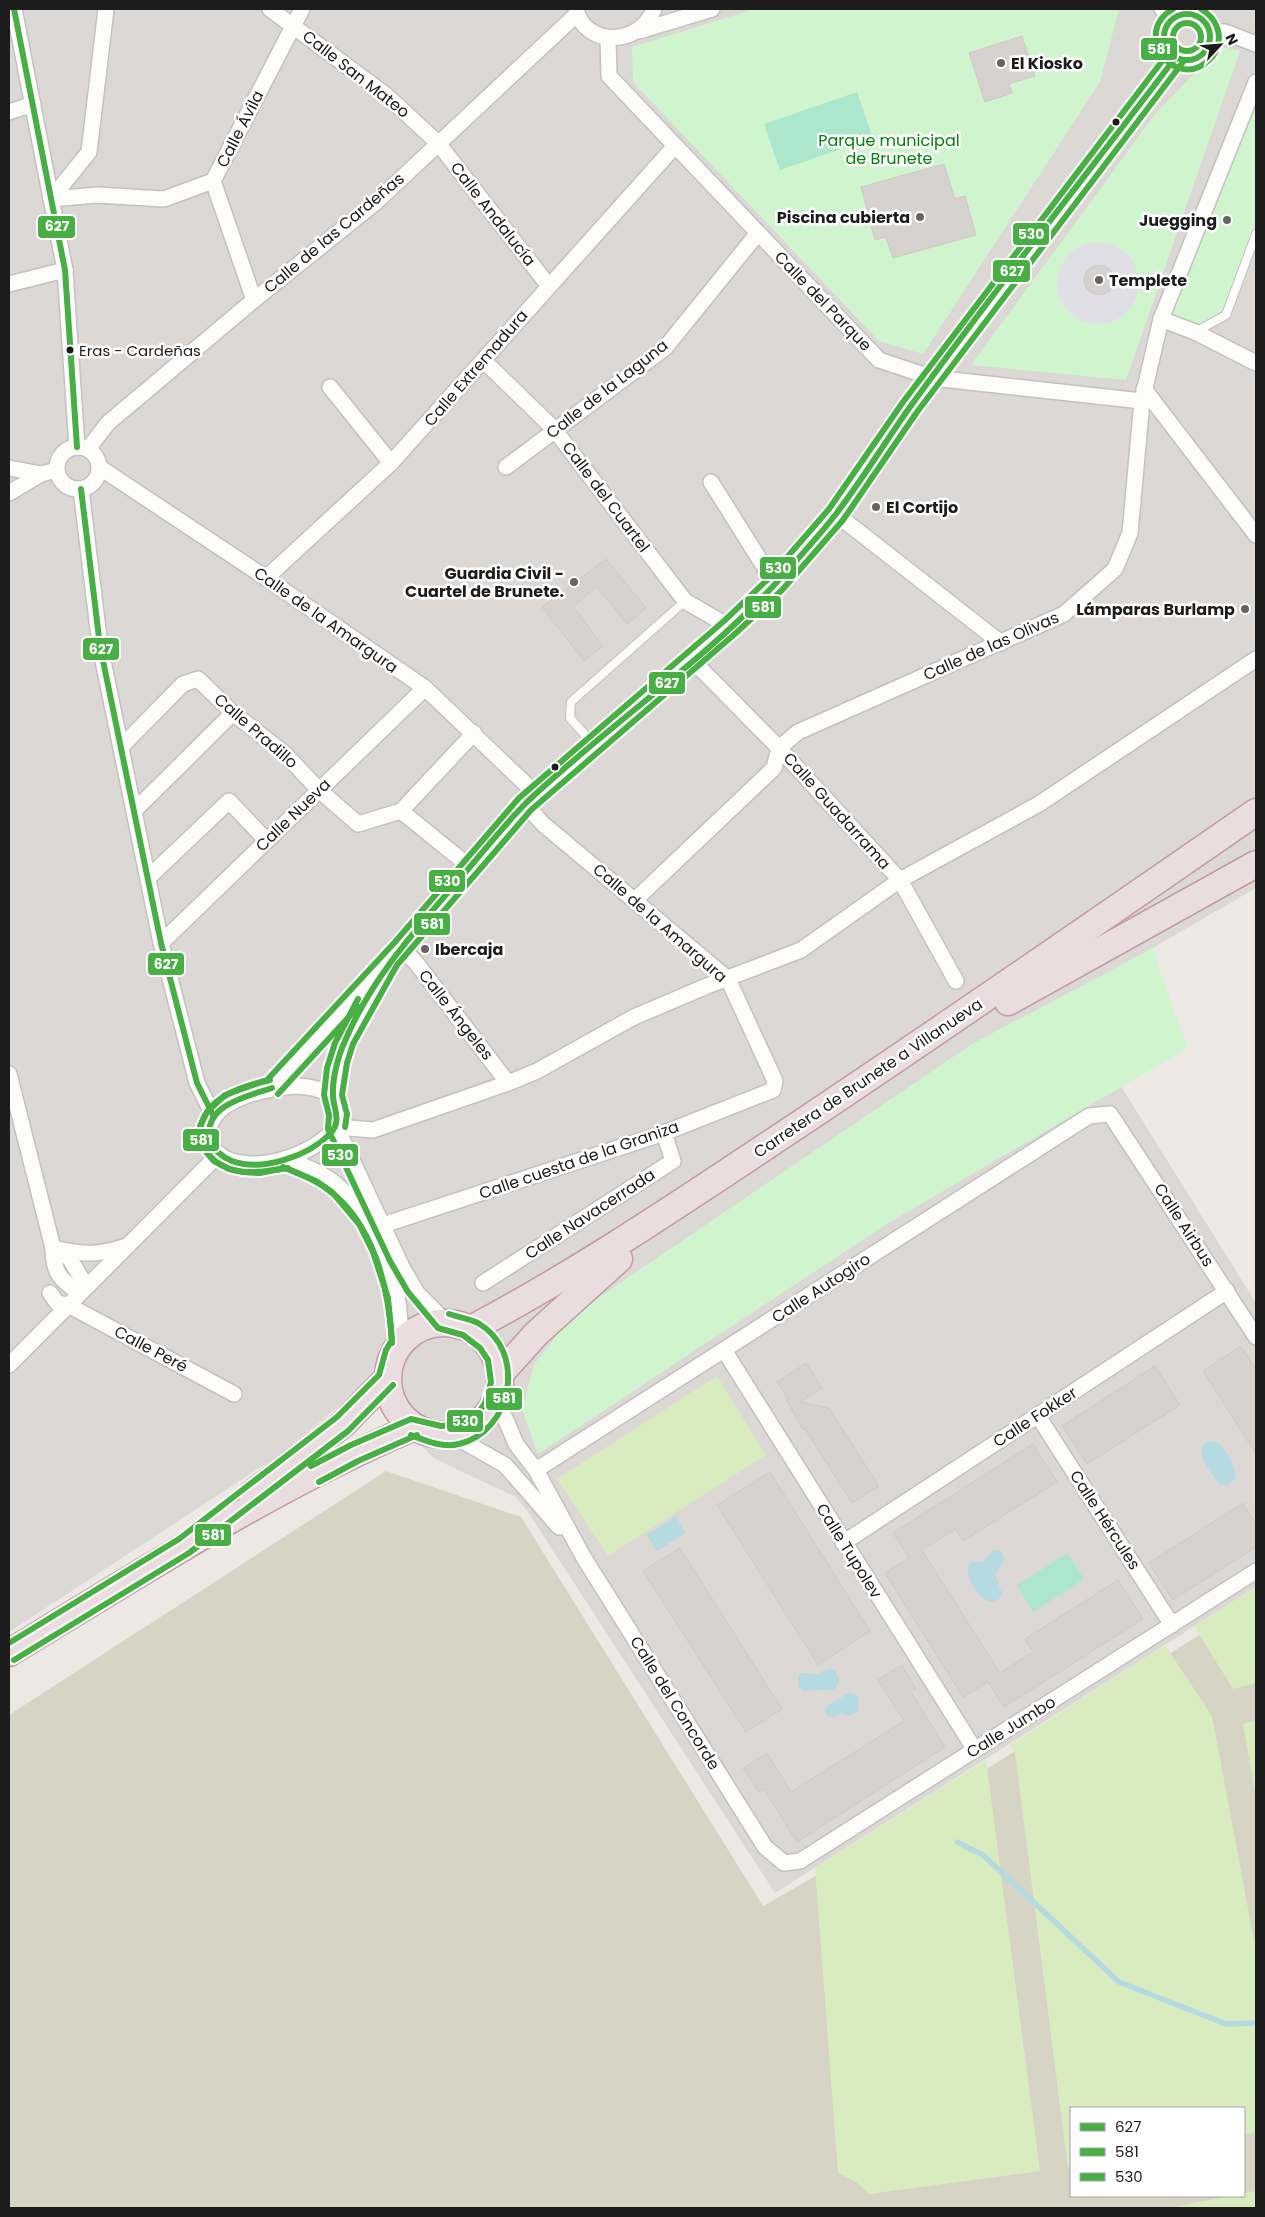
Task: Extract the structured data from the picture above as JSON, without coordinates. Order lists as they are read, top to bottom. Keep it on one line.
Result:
{"streets":{"highway":["Carretera de Brunete a Villanueva"],"street":["Calle San Mateo","Calle Ávila","Calle Andalucía","Calle de las Cardeñas","Calle del Parque","Calle Extremadura","Calle de la Laguna","Calle del Cuartel","Calle de la Amargura","Calle de las Olivas","Calle Pradillo","Calle Guadarrama","Calle Nueva","Calle Ángeles","Calle cuesta de la Graniza","Calle Navacerrada","Calle Airbus","Calle Autogiro","Calle Peré","Calle Fokker","Calle Hércules","Calle Tupolev","Calle del Concorde","Calle Jumbo"]},"crossings":[["Calle San Mateo","Calle Ávila"],["Calle San Mateo","Calle Andalucía"],["Calle San Mateo","Calle de las Cardeñas"],["Calle Andalucía","Calle de las Cardeñas"],["Calle Andalucía","Calle Extremadura"],["Calle de las Cardeñas","Calle de la Amargura"],["Calle del Parque","Calle Extremadura"],["Calle del Parque","Calle de la Laguna"],["Calle del Parque","Calle de las Olivas"],["Calle Extremadura","Calle del Cuartel"],["Calle Extremadura","Calle de la Amargura"],["Calle de la Laguna","Calle del Cuartel"],["Calle de la Amargura","Calle Nueva"],["Calle de la Amargura","Calle cuesta de la Graniza"],["Calle de las Olivas","Calle Guadarrama"],["Calle Pradillo","Calle Nueva"],["Carretera de Brunete a Villanueva","Calle del Concorde"],["Calle cuesta de la Graniza","Calle Navacerrada"],["Calle Airbus","Calle Autogiro"],["Calle Airbus","Calle Fokker"],["Calle Autogiro","Calle Tupolev"],["Calle Autogiro","Calle del Concorde"],["Calle Fokker","Calle Hércules"],["Calle Fokker","Calle Tupolev"],["Calle Hércules","Calle Jumbo"],["Calle Tupolev","Calle Jumbo"],["Calle del Concorde","Calle Jumbo"]],"parks":["Parque municipal de Brunete"],"places":["El Kiosko","Piscina cubierta","Juegging","Templete","Eras - Cardeñas","El Cortijo","Guardia Civil - Cuartel de Brunete.","Lámparas Burlamp","Ibercaja"],"lines":["transit line 627","transit line 581","transit line 530"],"legend":["627","581","530"],"north":"top right"}
